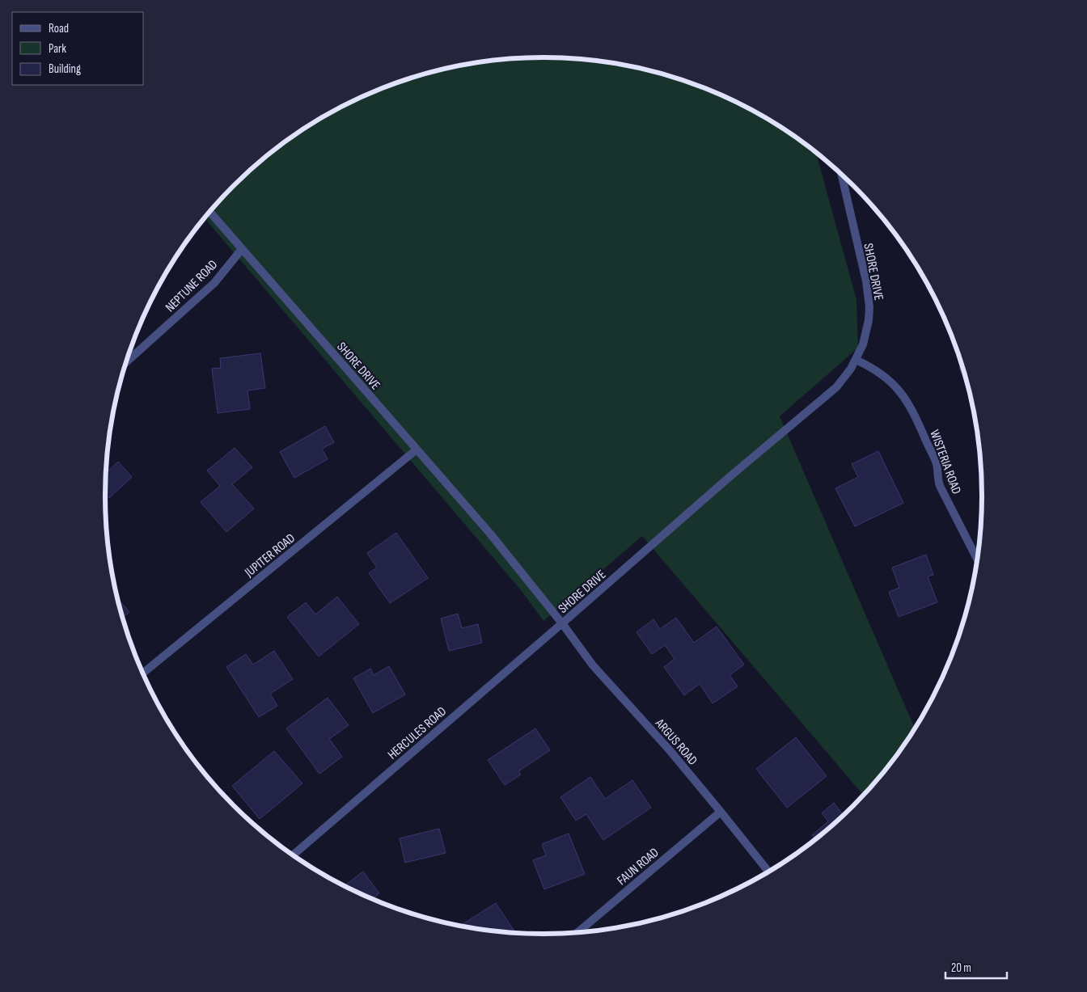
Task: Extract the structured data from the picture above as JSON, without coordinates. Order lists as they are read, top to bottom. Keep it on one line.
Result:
{"streets":{"street":["SHORE DRIVE","NEPTUNE ROAD","WISTERIA ROAD","JUPITER ROAD","HERCULES ROAD","ARGUS ROAD","FAUN ROAD"]},"crossings":[["SHORE DRIVE","NEPTUNE ROAD"],["SHORE DRIVE","WISTERIA ROAD"],["SHORE DRIVE","JUPITER ROAD"],["SHORE DRIVE","HERCULES ROAD"],["SHORE DRIVE","ARGUS ROAD"],["HERCULES ROAD","ARGUS ROAD"],["ARGUS ROAD","FAUN ROAD"]],"legend":["Road","Park","Building"],"scale_bar":"20 m"}
